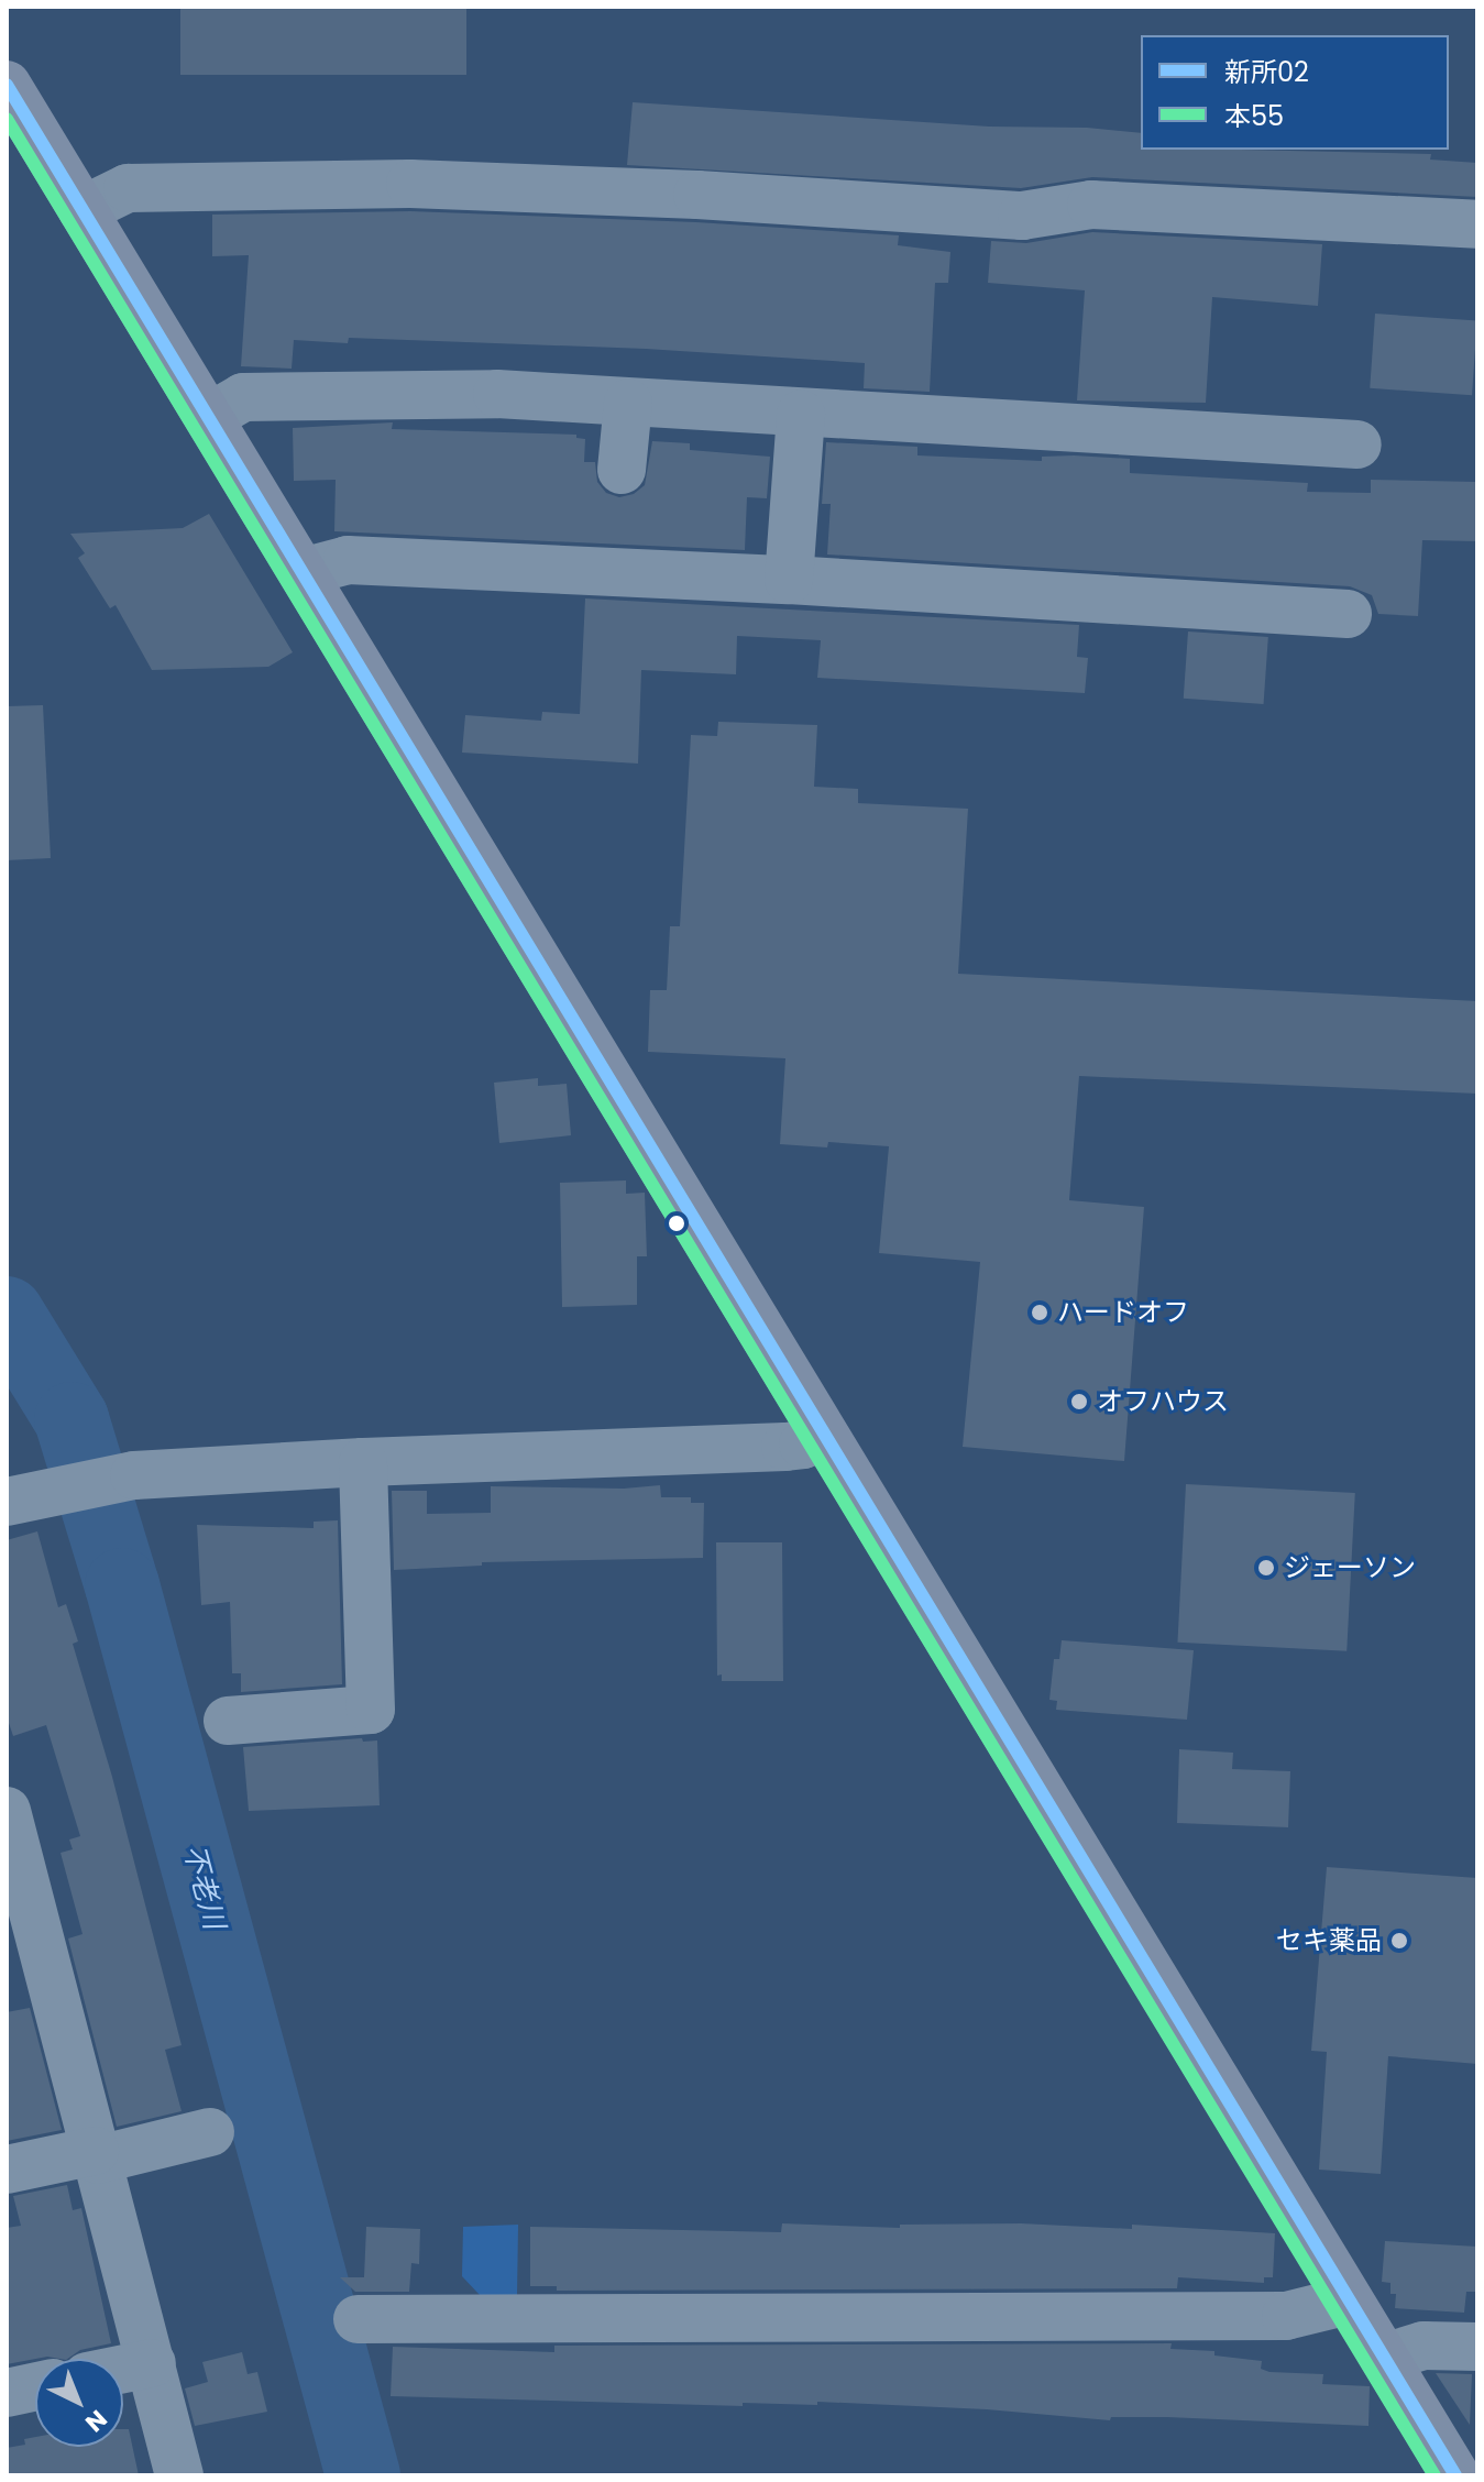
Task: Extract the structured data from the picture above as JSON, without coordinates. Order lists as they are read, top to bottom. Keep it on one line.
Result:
{"water":["不老川"],"places":["ハードオフ","オフハウス","ジェーソン","セキ薬品"],"lines":["transit line 新所02","transit line 本55"],"legend":["新所02","本55"],"north":"bottom right"}
